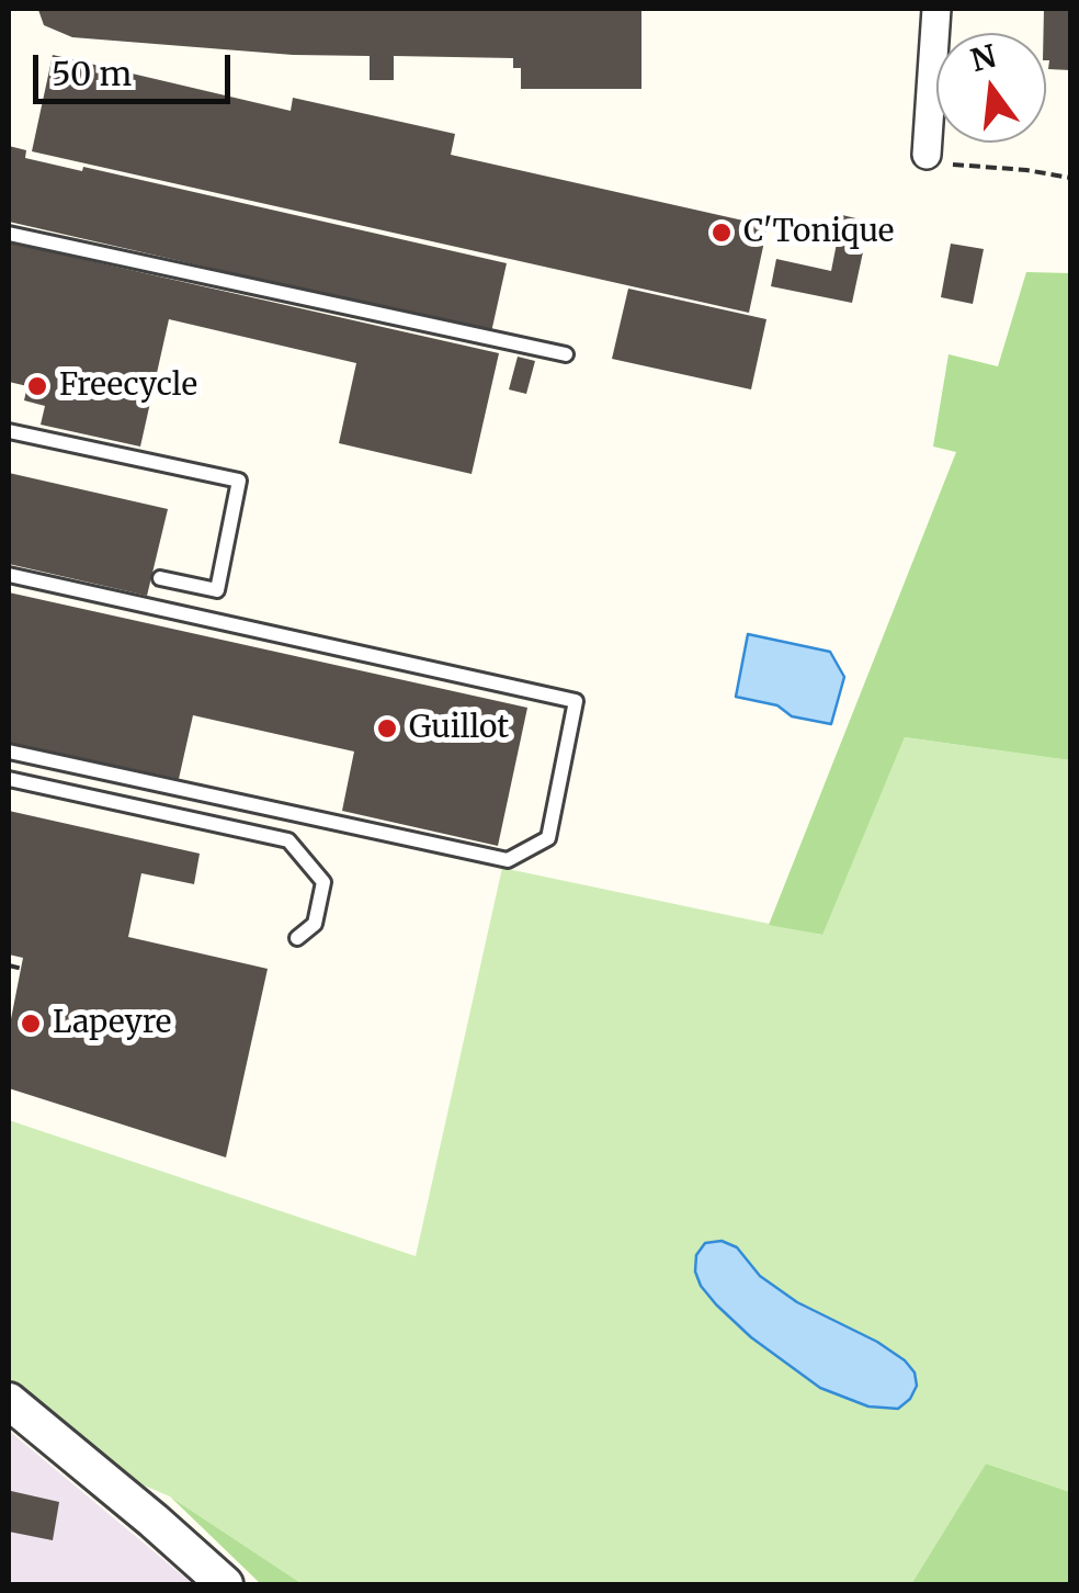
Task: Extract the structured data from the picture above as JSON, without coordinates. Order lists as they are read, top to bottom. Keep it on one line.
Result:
{"places":["C'Tonique","Freecycle","Guillot","Lapeyre"],"scale_bar":"50 m","north":"top"}
